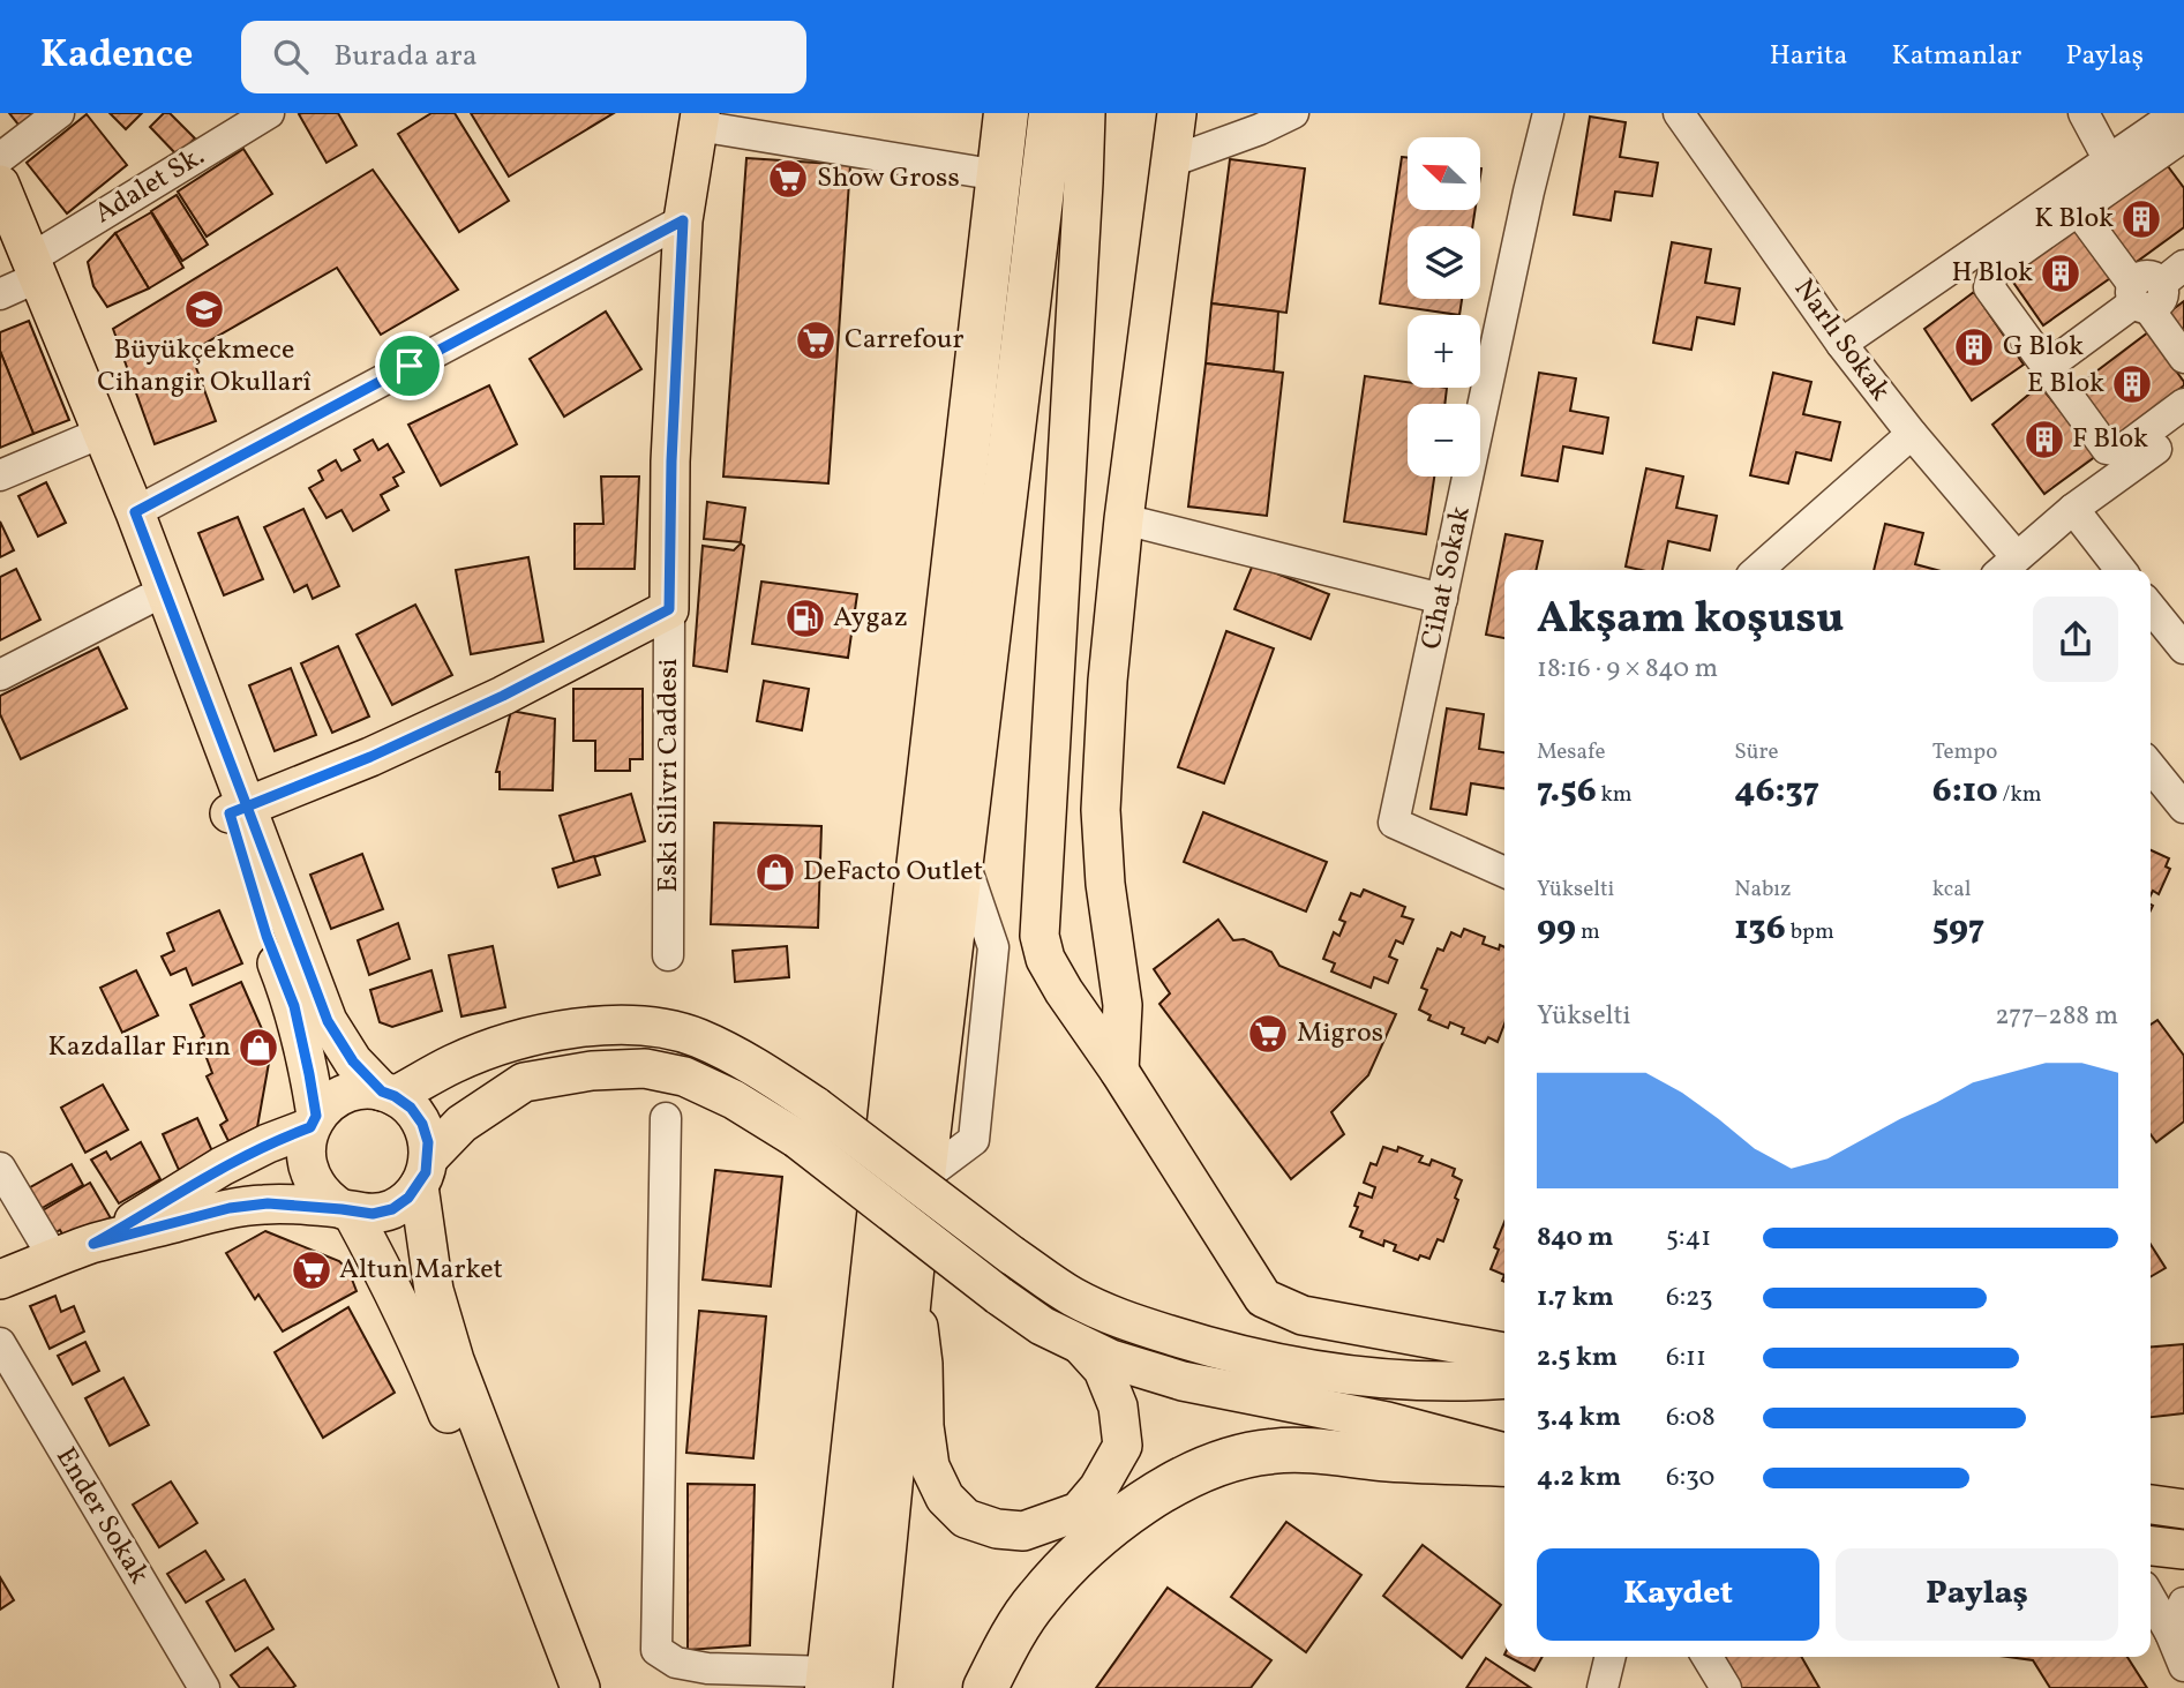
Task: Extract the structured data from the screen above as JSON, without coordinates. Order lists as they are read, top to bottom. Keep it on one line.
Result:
{"streets":{"main road":["Eski Silivri Caddesi"],"street":["Adalet Sk.","Narlı Sokak","Cihat Sokak","Ender Sokak"]},"places":{"supermarket":["Show Gross","Carrefour","Migros","Altun Market"],"building":["K Blok","H Blok","G Blok","E Blok","F Blok"],"school or university":["Büyükçekmece Cihangir Okullarî"],"fuel station":["Aygaz"],"shop":["DeFacto Outlet","Kazdallar Fırın"]},"north":"top left","page":{"header":"Kadence","search":"Burada ara","nav":["Harita","Katmanlar","Paylaş"],"map_buttons":["+","−"],"heading":["Akşam koşusu","18:16 · 9 × 840 m"],"stats":[["Mesafe","7.56 km"],["Süre","46:37"],["Tempo","6:10 /km"],["Yükselti","99 m"],["Nabız","136 bpm"],["kcal","597"]],"chart":["Yükselti","277–288 m"],"list":[{"name":"840 m","note":"5:41"},{"name":"1.7 km","note":"6:23"},{"name":"2.5 km","note":"6:11"},{"name":"3.4 km","note":"6:08"},{"name":"4.2 km","note":"6:30"}],"buttons":["Kaydet","Paylaş"]}}
